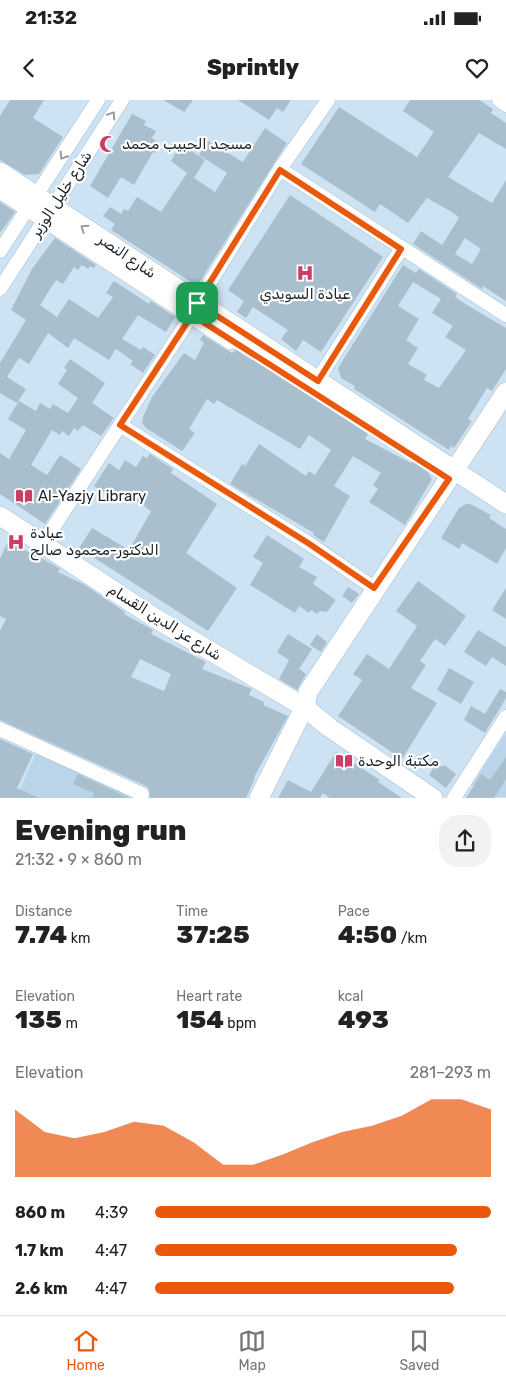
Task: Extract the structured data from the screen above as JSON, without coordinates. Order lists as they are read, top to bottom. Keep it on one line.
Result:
{"streets":{"main road":["شارع النصر","شارع عز الدين القسام"],"street":["شارع خليل الوزير"]},"crossings":[["شارع خليل الوزير","شارع النصر"]],"places":{"mosque":["مسجد الحبيب محمد"],"hospital":["عيادة السويدي","عيادة الدكتور-محمود صالح"],"library":["Al-Yazjy Library","مكتبة الوحدة"]},"page":{"status":"21:32","header":"Sprintly","heading":["Evening run","21:32 · 9 × 860 m"],"stats":[["Distance","7.74 km"],["Time","37:25"],["Pace","4:50 /km"],["Elevation","135 m"],["Heart rate","154 bpm"],["kcal","493"]],"chart":["Elevation","281–293 m"],"list":[{"name":"860 m","note":"4:39"},{"name":"1.7 km","note":"4:47"},{"name":"2.6 km","note":"4:47"}],"tabs":["Home","Map","Saved"]}}
